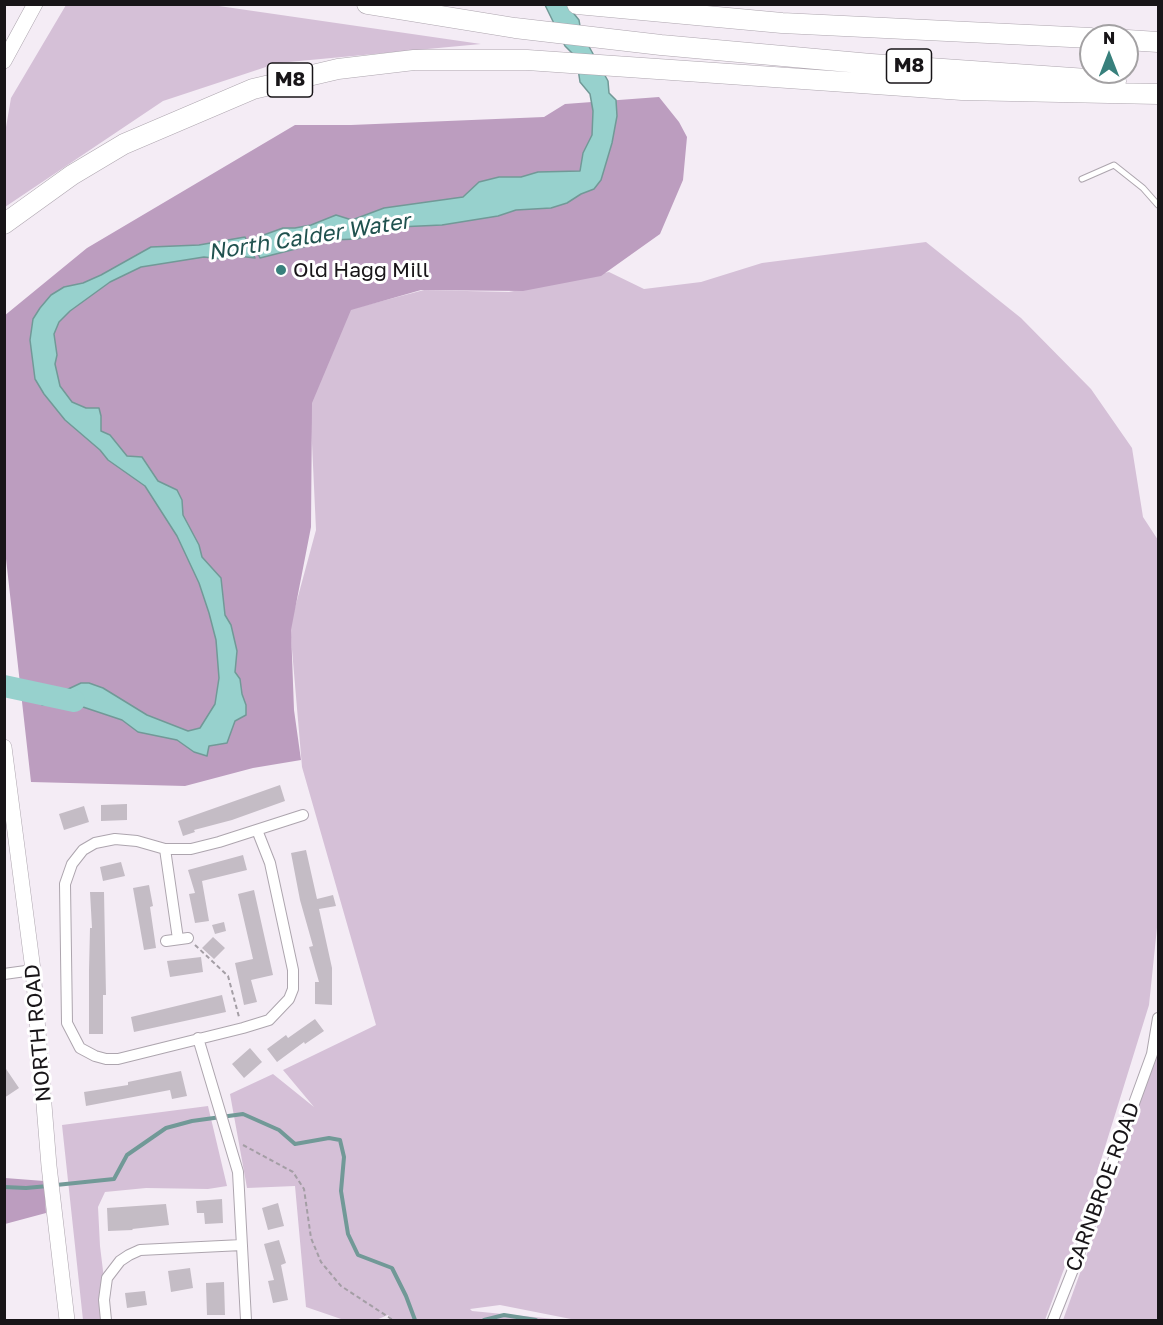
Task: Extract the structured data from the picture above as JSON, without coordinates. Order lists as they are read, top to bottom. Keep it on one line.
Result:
{"streets":{"highway":["M8"],"main road":["NORTH ROAD"],"street":["CARNBROE ROAD"]},"water":["North Calder Water"],"places":["Old Hagg Mill"],"north":"top"}
